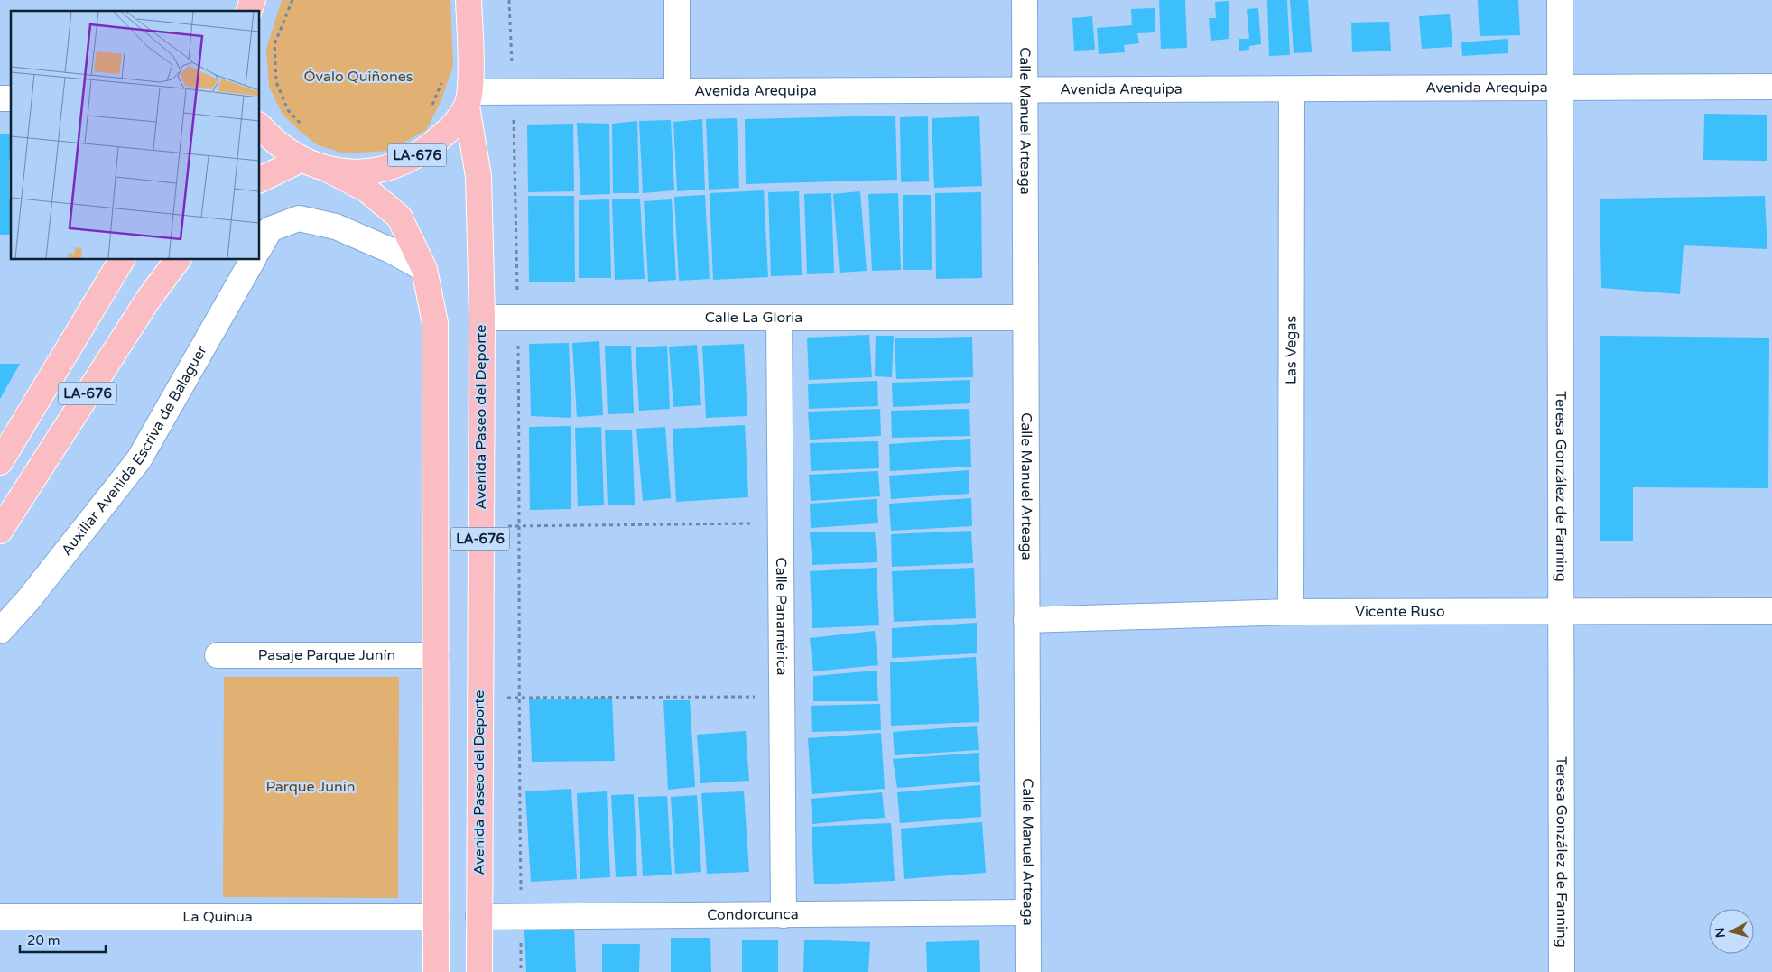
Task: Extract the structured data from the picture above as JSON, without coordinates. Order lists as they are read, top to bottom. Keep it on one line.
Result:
{"streets":{"main road":["LA-676","Avenida Paseo del Deporte"],"street":["Avenida Arequipa","Calle Manuel Arteaga","Calle La Gloria","Las Vegas","Auxiliar Avenida Escriva de Balaguer","Teresa González de Fanning","Vicente Ruso","Calle Panamérica","Pasaje Parque Junín","Condorcunca","La Quinua"]},"crossings":[["Avenida Arequipa","Calle Manuel Arteaga"],["Avenida Arequipa","LA-676"],["Avenida Arequipa","Las Vegas"],["Avenida Arequipa","Avenida Paseo del Deporte"],["Avenida Arequipa","Teresa González de Fanning"],["Calle Manuel Arteaga","Calle La Gloria"],["Calle Manuel Arteaga","Vicente Ruso"],["Calle Manuel Arteaga","Condorcunca"],["LA-676","Avenida Paseo del Deporte"],["LA-676","Pasaje Parque Junín"],["LA-676","La Quinua"],["Calle La Gloria","Avenida Paseo del Deporte"],["Calle La Gloria","Calle Panamérica"],["Las Vegas","Vicente Ruso"],["Avenida Paseo del Deporte","Condorcunca"],["Teresa González de Fanning","Vicente Ruso"],["Calle Panamérica","Condorcunca"]],"parks":["Óvalo Quiñones","Parque Junin"],"scale_bar":"20 m","north":"left"}
